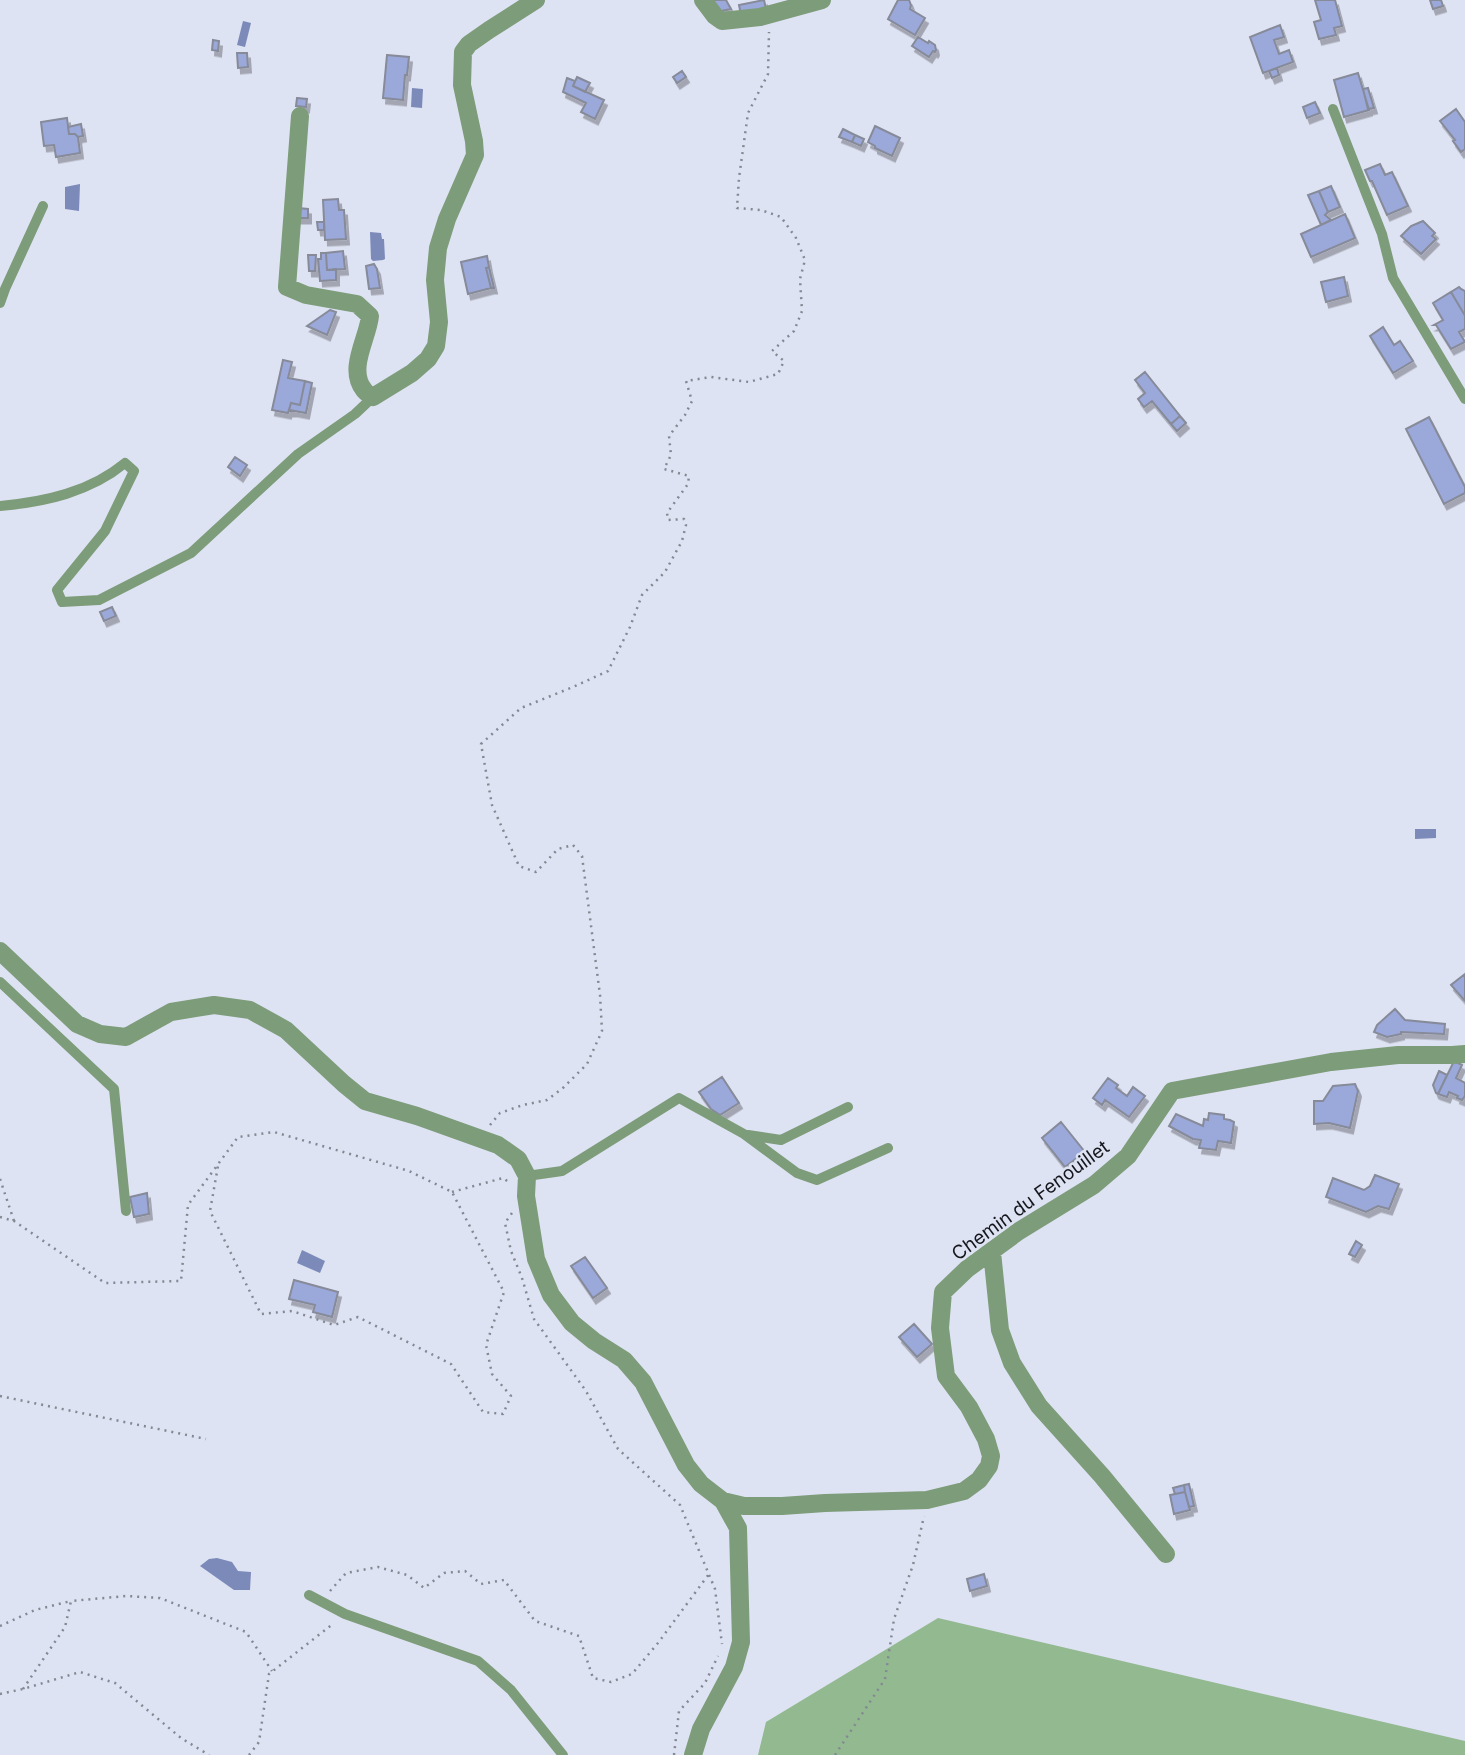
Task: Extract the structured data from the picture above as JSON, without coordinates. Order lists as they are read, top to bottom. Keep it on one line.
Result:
{"streets":{"street":["Chemin du Fenouillet"]}}
